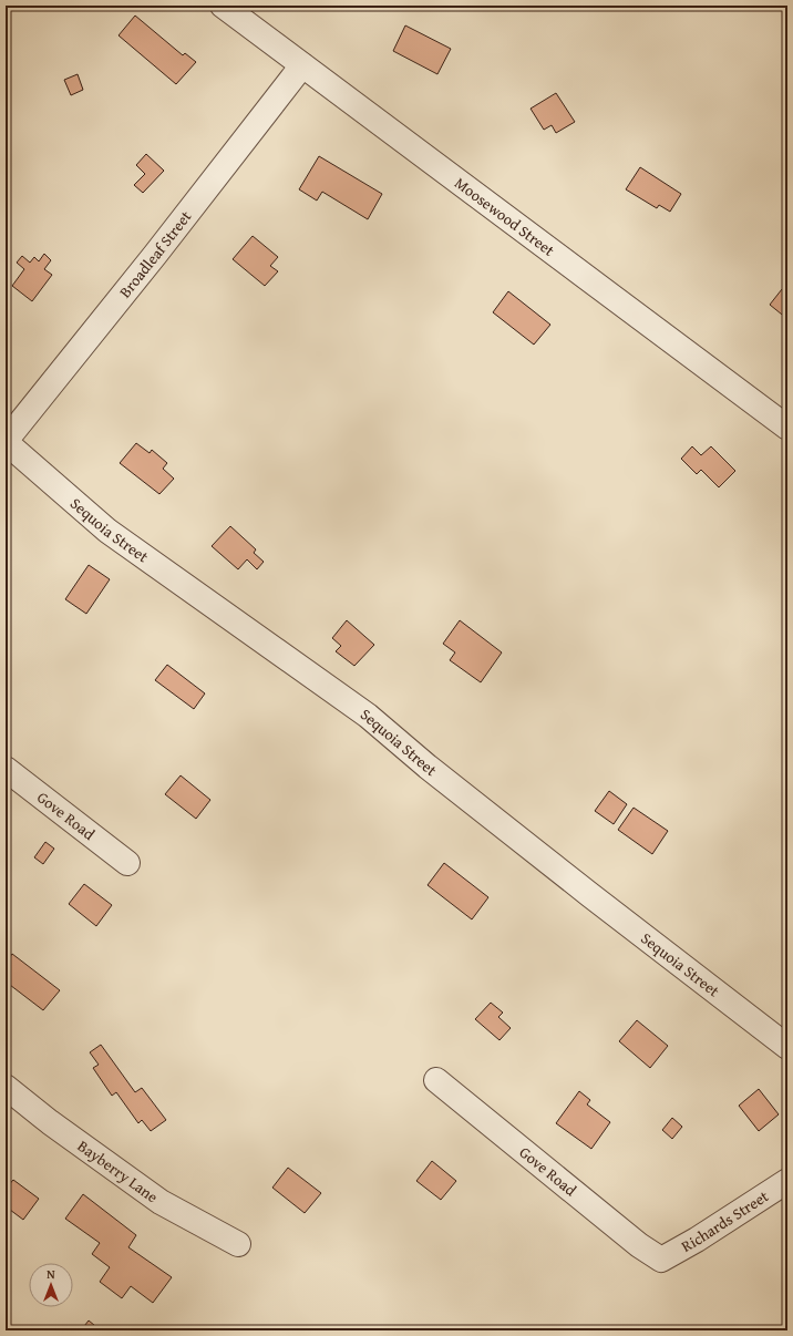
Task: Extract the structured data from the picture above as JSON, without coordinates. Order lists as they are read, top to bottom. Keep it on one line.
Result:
{"streets":{"street":["Moosewood Street","Broadleaf Street","Sequoia Street","Gove Road","Bayberry Lane","Richards Street"]},"crossings":[["Moosewood Street","Broadleaf Street"],["Broadleaf Street","Sequoia Street"],["Gove Road","Richards Street"]],"north":"top"}
